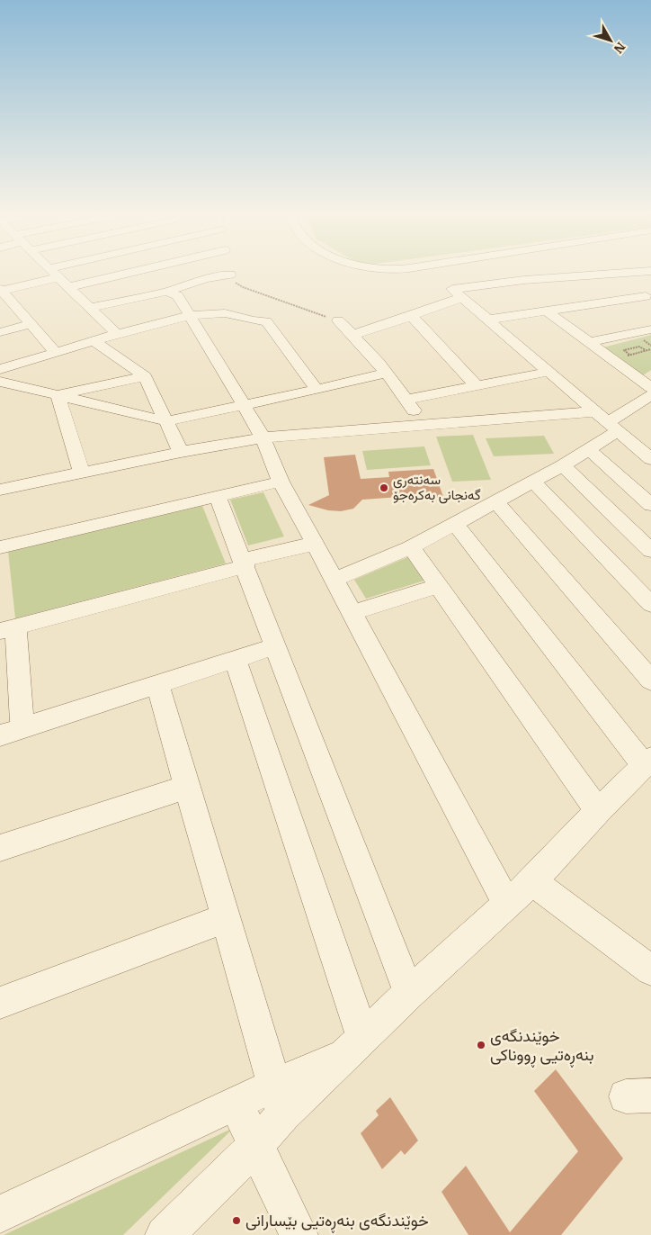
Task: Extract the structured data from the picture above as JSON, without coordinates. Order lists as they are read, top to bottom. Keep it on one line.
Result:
{"places":["سەنتەری گەنجانی بەکرەجۆ","خوێندنگەی بنەڕەتیی ڕووناکی","خوێندنگەی بنەڕەتیی بێسارانی"],"north":"bottom right"}
